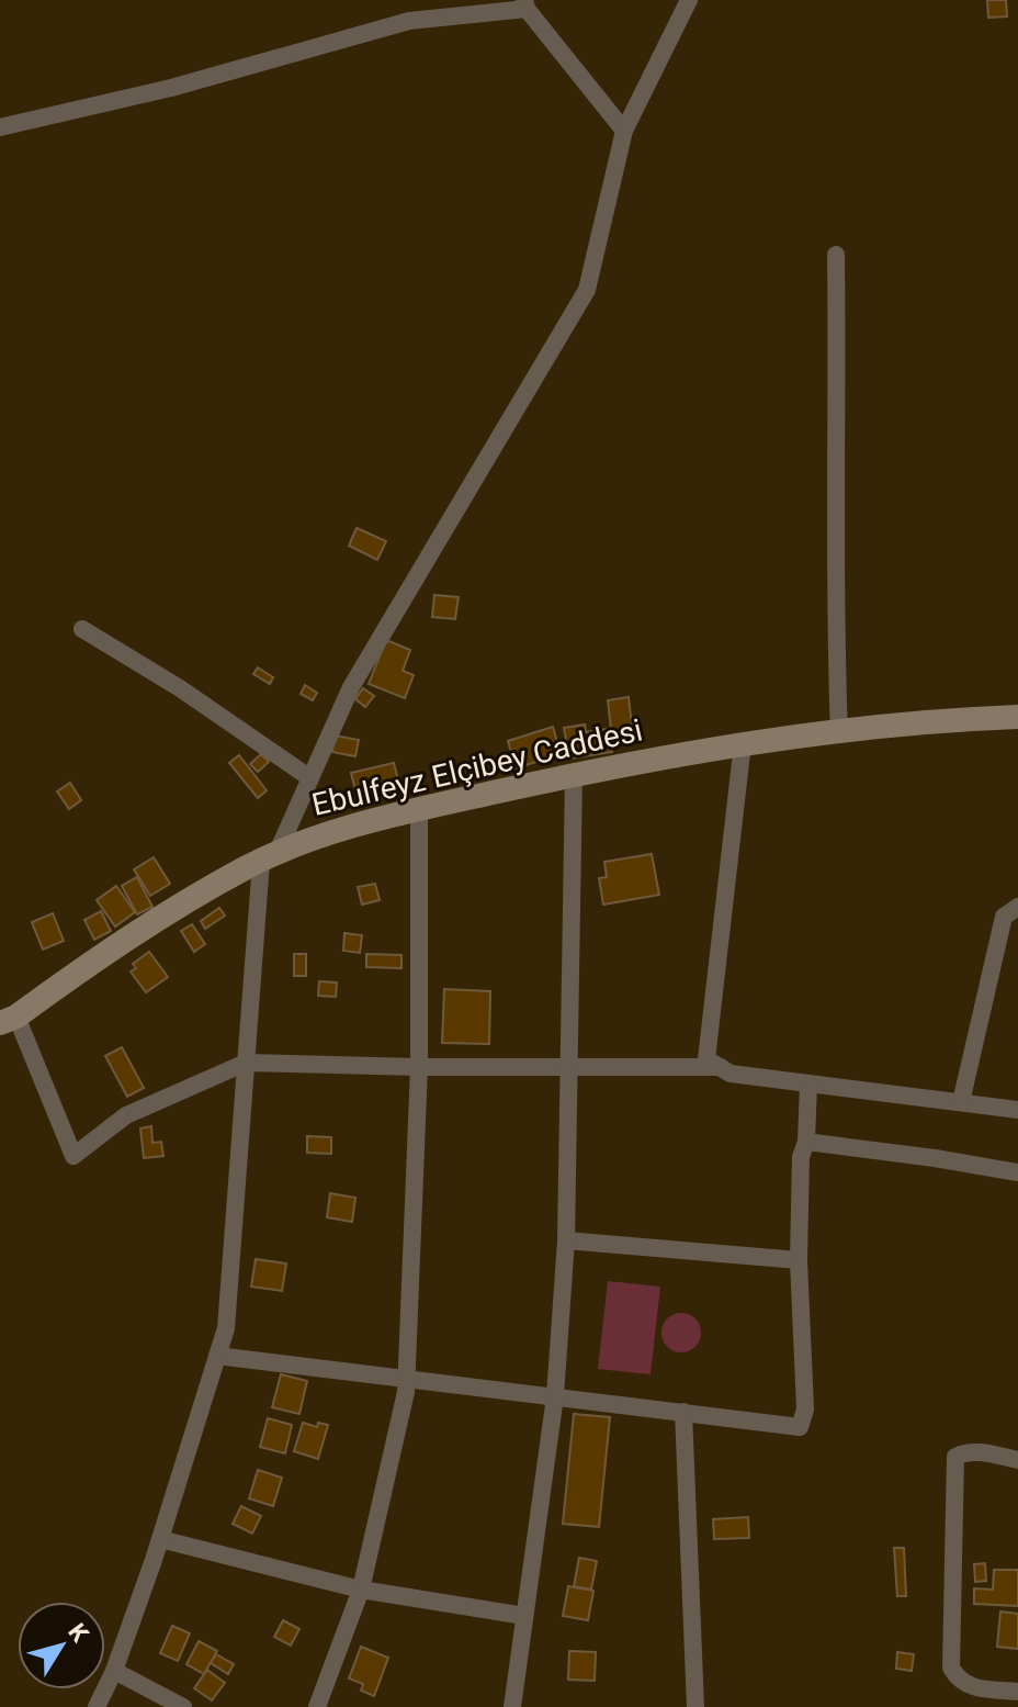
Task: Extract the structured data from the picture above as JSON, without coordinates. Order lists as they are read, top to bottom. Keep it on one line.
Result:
{"streets":{"street":["Ebulfeyz Elçibey Caddesi"]},"north":"top right"}
